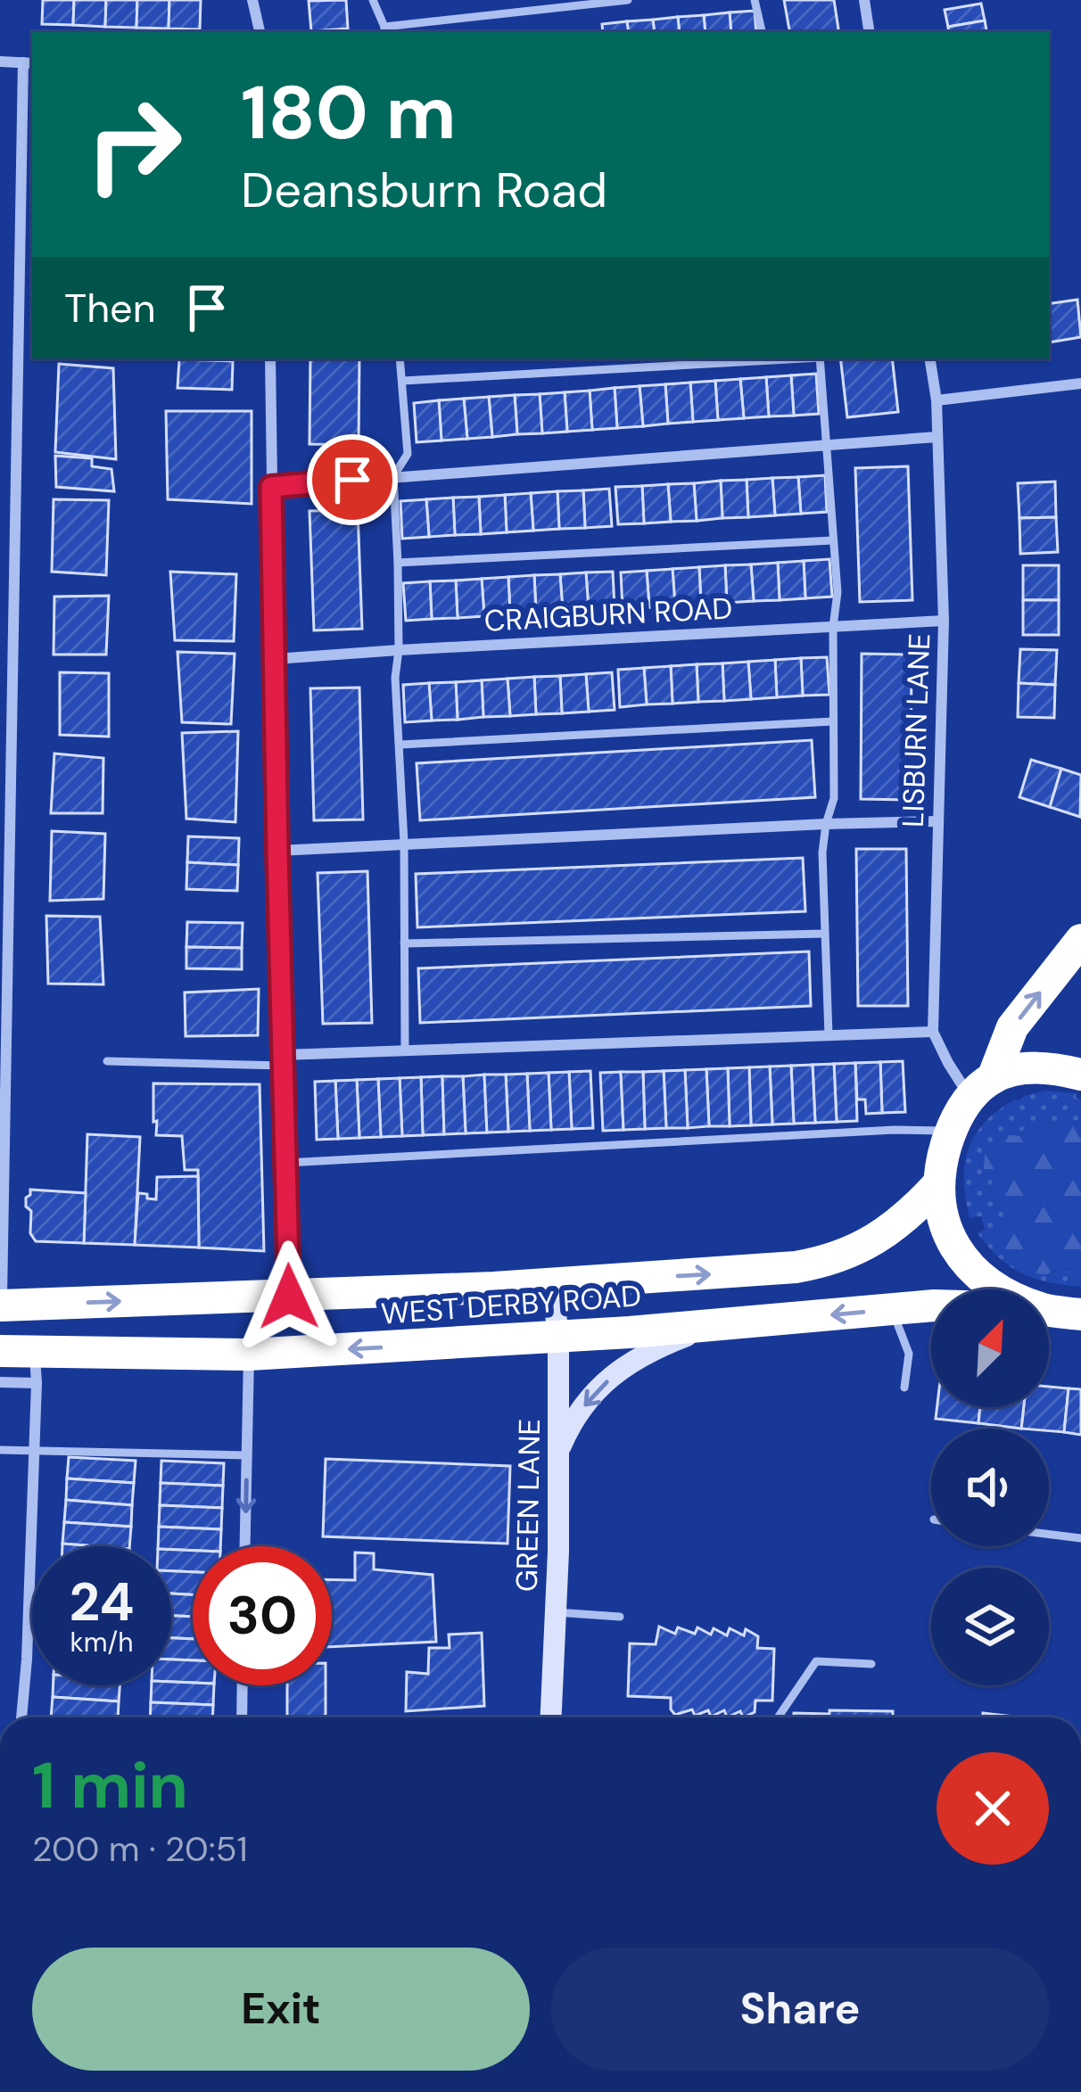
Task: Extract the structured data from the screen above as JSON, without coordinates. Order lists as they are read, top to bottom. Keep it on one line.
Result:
{"streets":{"highway":["WEST DERBY ROAD"],"main road":["GREEN LANE"],"street":["CRAIGBURN ROAD","LISBURN LANE"]},"crossings":[["CRAIGBURN ROAD","LISBURN LANE"],["WEST DERBY ROAD","GREEN LANE"]],"north":"top right","page":{"turn":["180 m","Deansburn Road"],"then":"Then","speed":"24 km/h","limit":"30","heading":["1 min","200 m · 20:51"],"buttons":["Exit","Share"]}}
